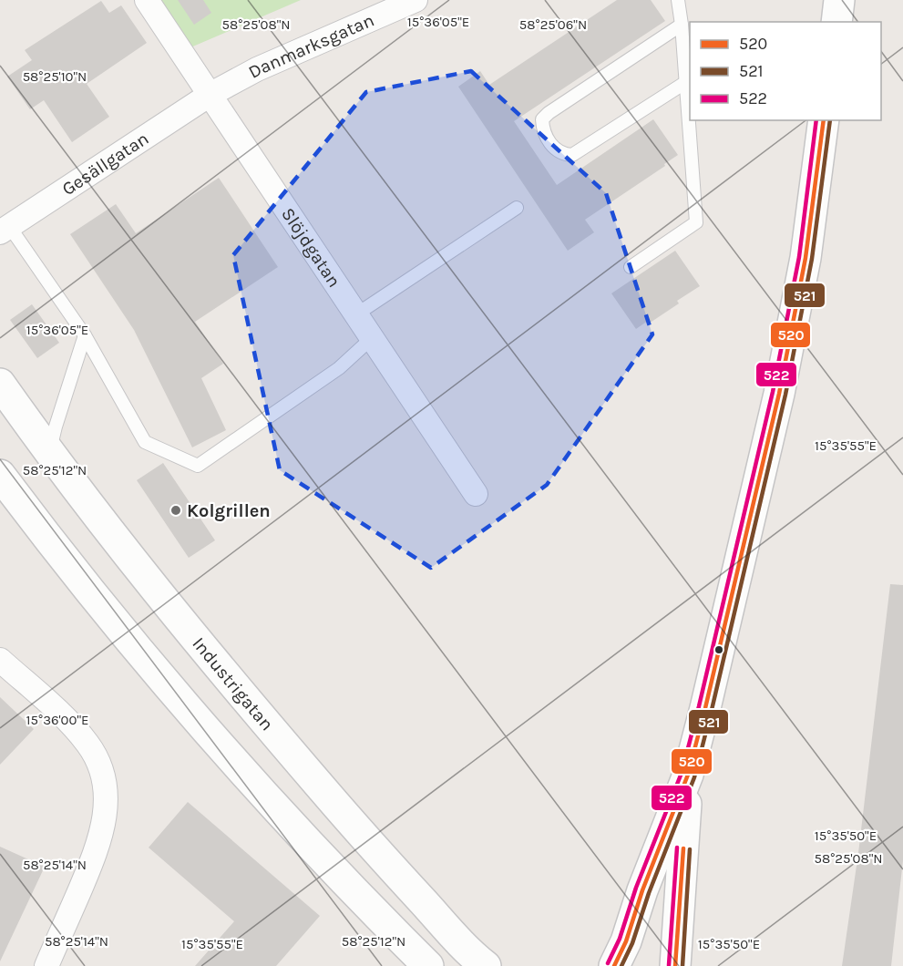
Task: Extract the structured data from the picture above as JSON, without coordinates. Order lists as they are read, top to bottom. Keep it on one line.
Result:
{"streets":{"main road":["Industrigatan"],"street":["Danmarksgatan","Gesällgatan","Slöjdgatan"]},"crossings":[["Danmarksgatan","Gesällgatan"],["Danmarksgatan","Slöjdgatan"],["Gesällgatan","Slöjdgatan"]],"places":["Kolgrillen"],"lines":["transit line 520","transit line 521","transit line 522"],"legend":["520","521","522"],"coordinates":["15°36'05\"E","58°25'08\"N","58°25'06\"N","58°25'10\"N","15°35'55\"E","58°25'12\"N","15°36'00\"E","15°35'50\"E","58°25'14\"N"]}
